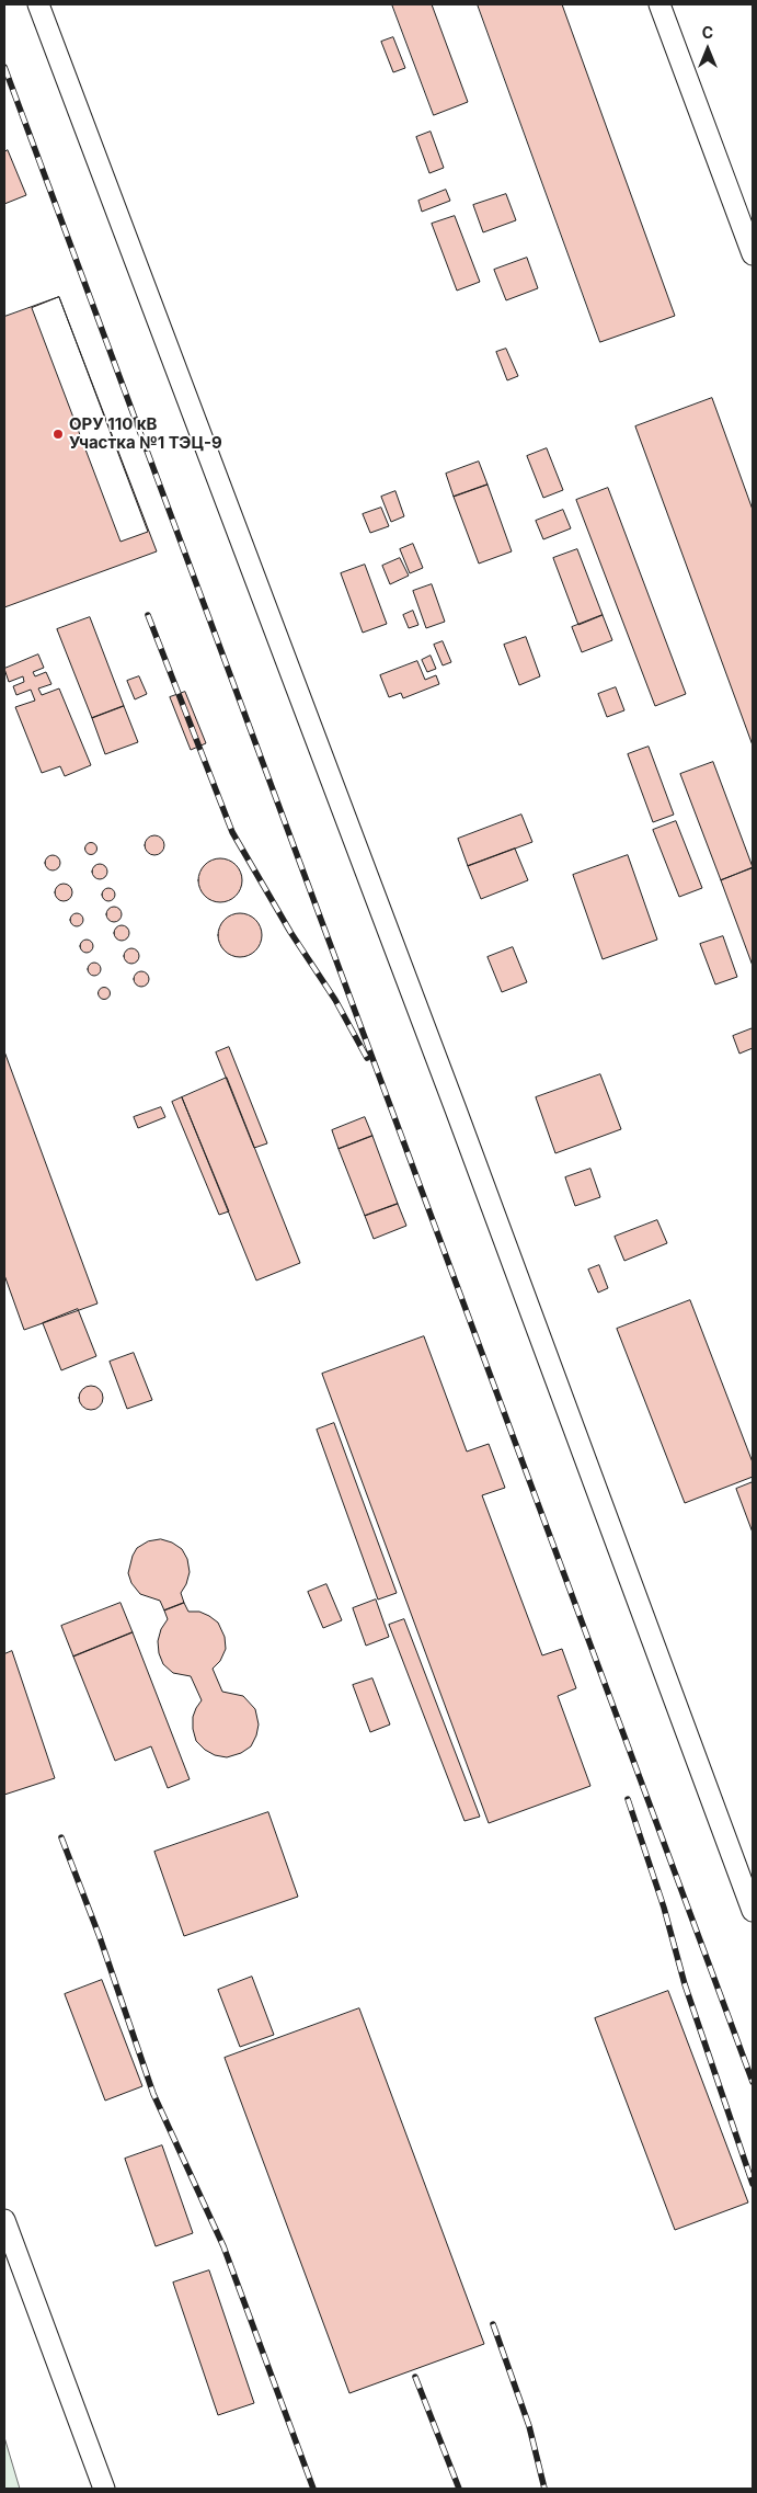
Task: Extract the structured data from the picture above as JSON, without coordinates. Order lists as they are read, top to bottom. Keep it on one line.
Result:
{"places":["ОРУ 110 кВ Участка №1 ТЭЦ-9"],"north":"top"}
